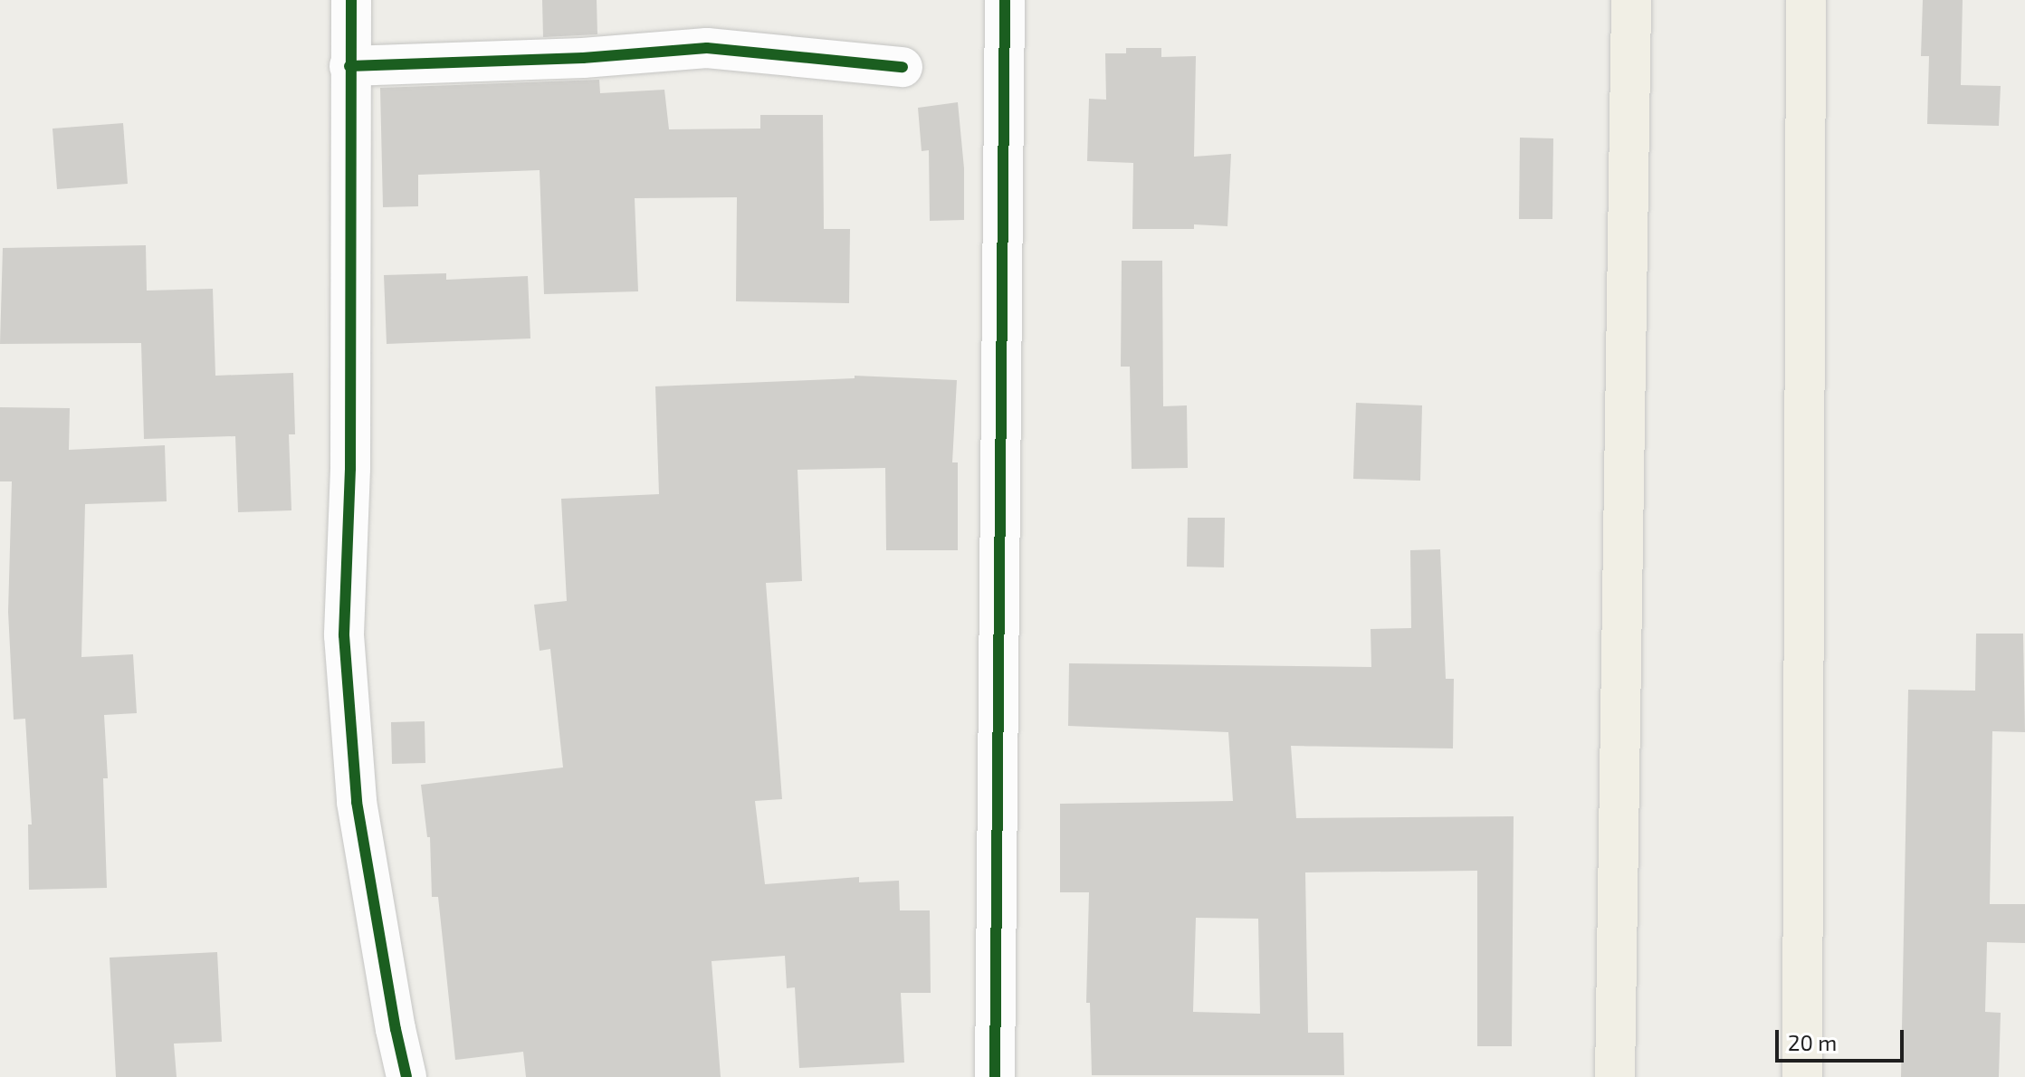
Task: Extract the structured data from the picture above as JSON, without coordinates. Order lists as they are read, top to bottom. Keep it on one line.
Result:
{"scale_bar":"20 m"}
